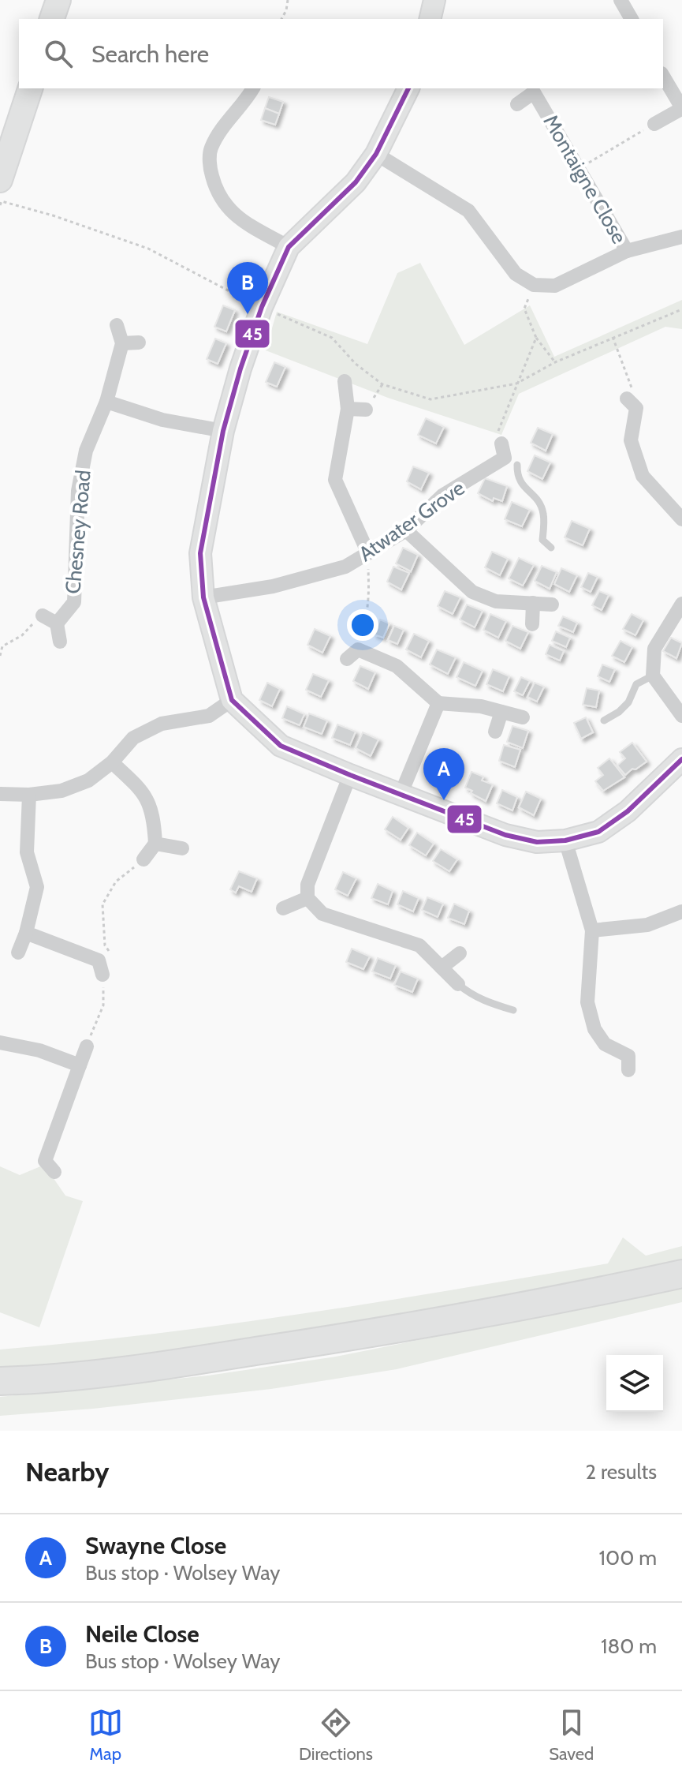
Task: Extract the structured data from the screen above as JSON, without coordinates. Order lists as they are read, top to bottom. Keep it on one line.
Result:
{"streets":{"street":["Montaigne Close","Atwater Grove","Chesney Road"]},"lines":["transit line 45"],"page":{"search":"Search here","pins":["B","A"],"heading":["Nearby","2 results"],"list":[{"mark":"A","name":"Swayne Close","note":"Bus stop · Wolsey Way","value":"100 m"},{"mark":"B","name":"Neile Close","note":"Bus stop · Wolsey Way","value":"180 m"}],"nav":["Map","Directions","Saved"]}}
